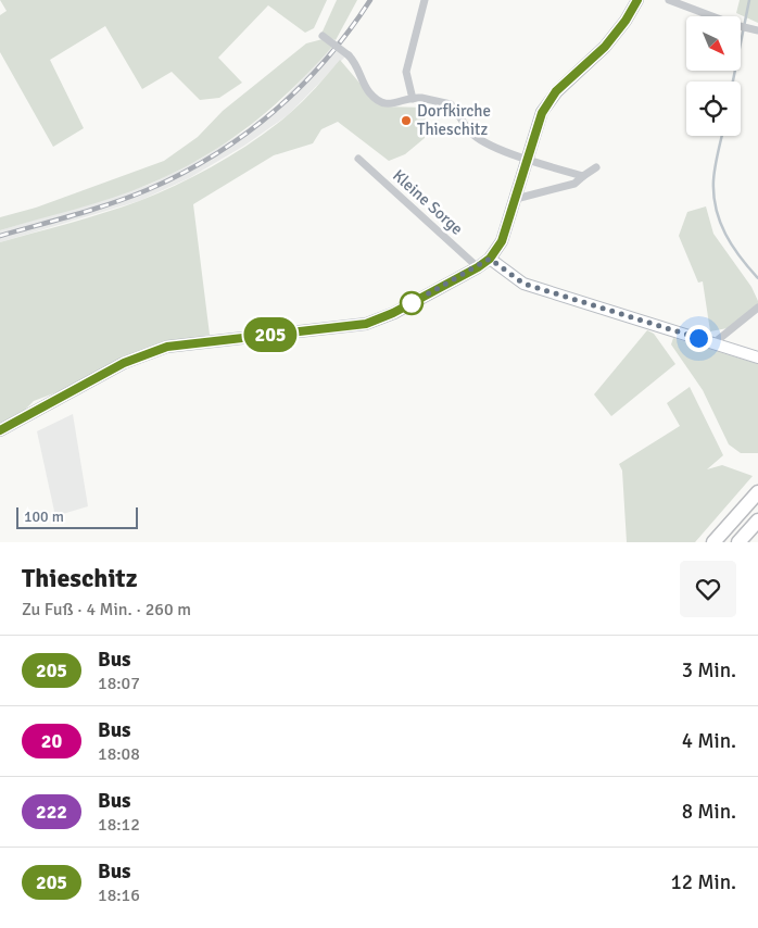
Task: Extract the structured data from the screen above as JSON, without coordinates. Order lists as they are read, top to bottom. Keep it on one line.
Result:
{"streets":{"street":["Kleine Sorge"]},"places":["Dorfkirche Thieschitz"],"lines":["bus line 205"],"scale_bar":"100 m","north":"bottom right","page":{"on_map":"205","scale":"100 m","heading":["Thieschitz","Zu Fuß · 4 Min. · 260 m"],"list":[{"mark":"205","name":"Bus","note":"18:07","value":"3 Min."},{"mark":"20","name":"Bus","note":"18:08","value":"4 Min."},{"mark":"222","name":"Bus","note":"18:12","value":"8 Min."},{"mark":"205","name":"Bus","note":"18:16","value":"12 Min."}]}}
